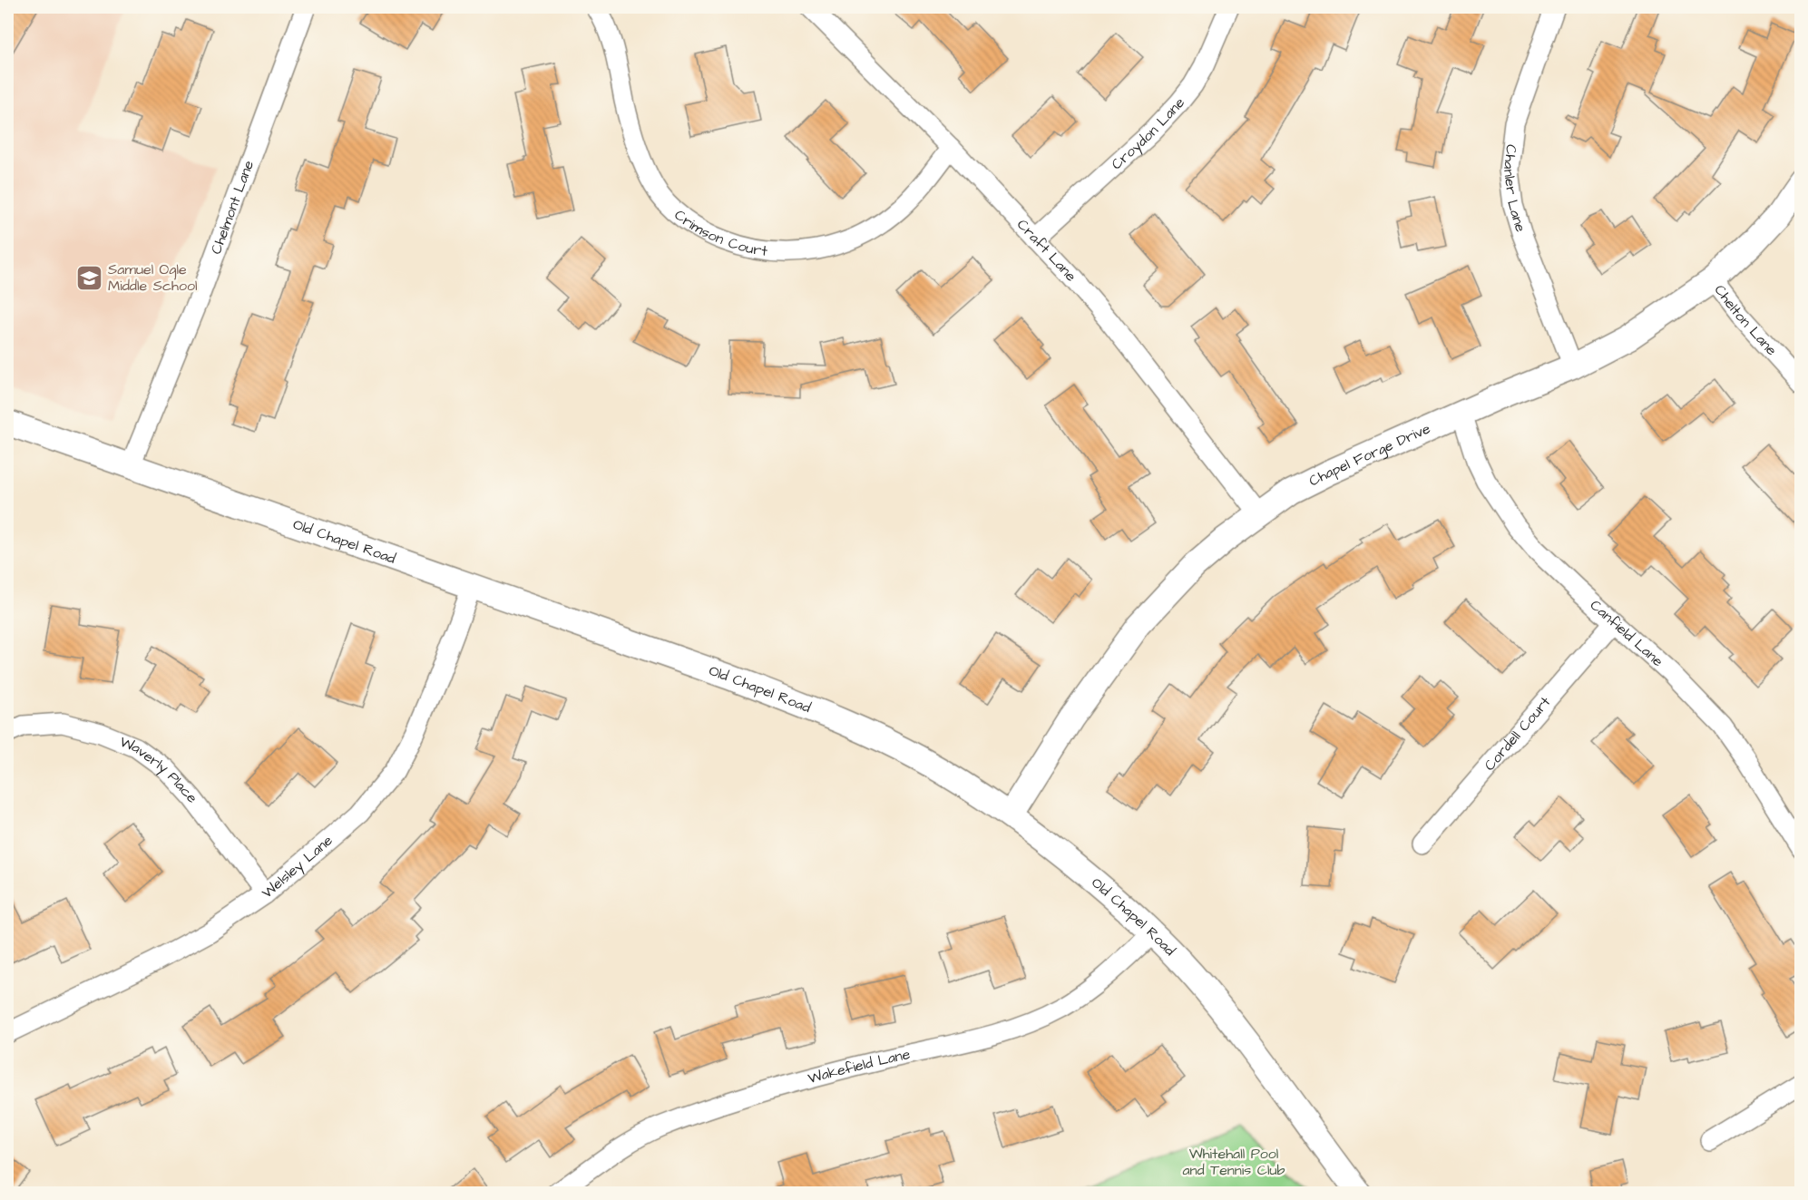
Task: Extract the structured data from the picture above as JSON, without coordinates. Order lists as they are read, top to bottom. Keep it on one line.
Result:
{"streets":{"street":["Croydon Lane","Chanler Lane","Chelmont Lane","Crimson Court","Craft Lane","Chelton Lane","Chapel Forge Drive","Old Chapel Road","Canfield Lane","Cordell Court","Waverly Place","Welsley Lane","Wakefield Lane"]},"crossings":[["Croydon Lane","Craft Lane"],["Chanler Lane","Chapel Forge Drive"],["Chelmont Lane","Old Chapel Road"],["Crimson Court","Craft Lane"],["Craft Lane","Chapel Forge Drive"],["Chelton Lane","Chapel Forge Drive"],["Chapel Forge Drive","Old Chapel Road"],["Chapel Forge Drive","Canfield Lane"],["Old Chapel Road","Welsley Lane"],["Old Chapel Road","Wakefield Lane"],["Canfield Lane","Cordell Court"],["Waverly Place","Welsley Lane"]],"parks":["Whitehall Pool and Tennis Club"],"places":{"school or university":["Samuel Ogle Middle School"]}}
